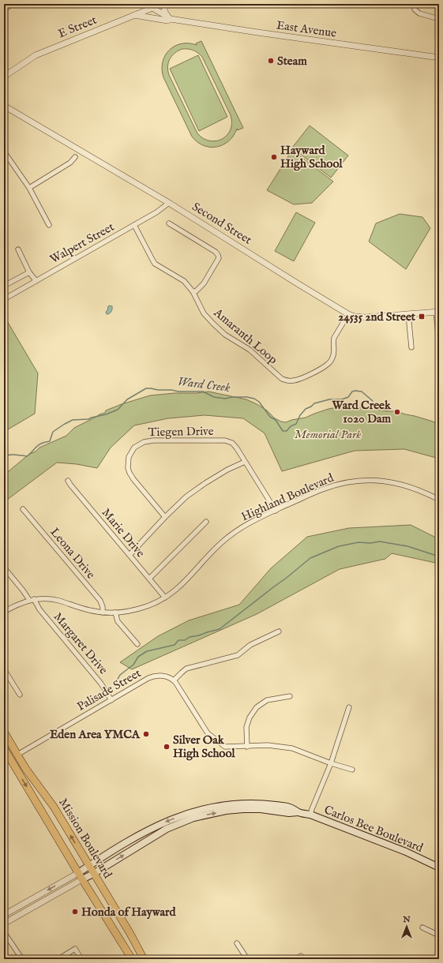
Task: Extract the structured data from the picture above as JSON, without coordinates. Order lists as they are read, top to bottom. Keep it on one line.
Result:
{"streets":{"main road":["Carlos Bee Boulevard","Mission Boulevard"],"street":["E Street","East Avenue","Second Street","Walpert Street","Amaranth Loop","Tiegen Drive","Highland Boulevard","Marie Drive","Leona Drive","Margaret Drive","Palisade Street"]},"crossings":[["E Street","East Avenue"],["Second Street","Walpert Street"],["Second Street","Amaranth Loop"],["Walpert Street","Amaranth Loop"],["Tiegen Drive","Highland Boulevard"],["Highland Boulevard","Marie Drive"],["Highland Boulevard","Leona Drive"],["Highland Boulevard","Margaret Drive"],["Margaret Drive","Palisade Street"],["Palisade Street","Mission Boulevard"],["Carlos Bee Boulevard","Mission Boulevard"]],"water":["Ward Creek"],"parks":["Memorial Park"],"places":{"other":["Steam","Hayward High School","Ward Creek 1020 Dam","Eden Area YMCA","Silver Oak High School","Honda of Hayward"],"transit":["24535 2nd Street"]},"north":"top"}
